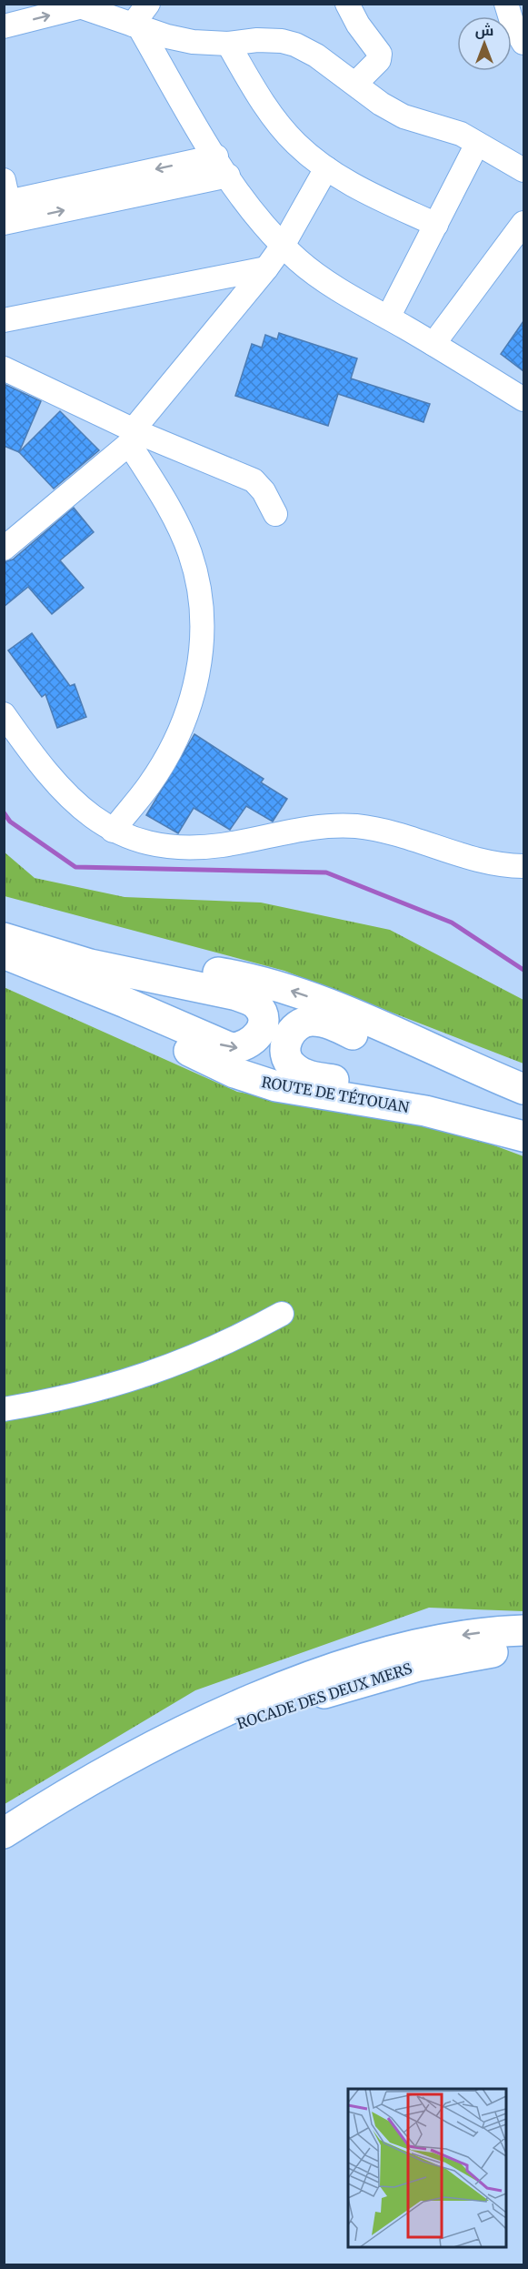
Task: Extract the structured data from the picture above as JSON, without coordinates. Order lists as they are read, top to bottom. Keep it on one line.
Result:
{"streets":{"highway":["ROUTE DE TÉTOUAN","ROCADE DES DEUX MERS"]},"north":"top"}
